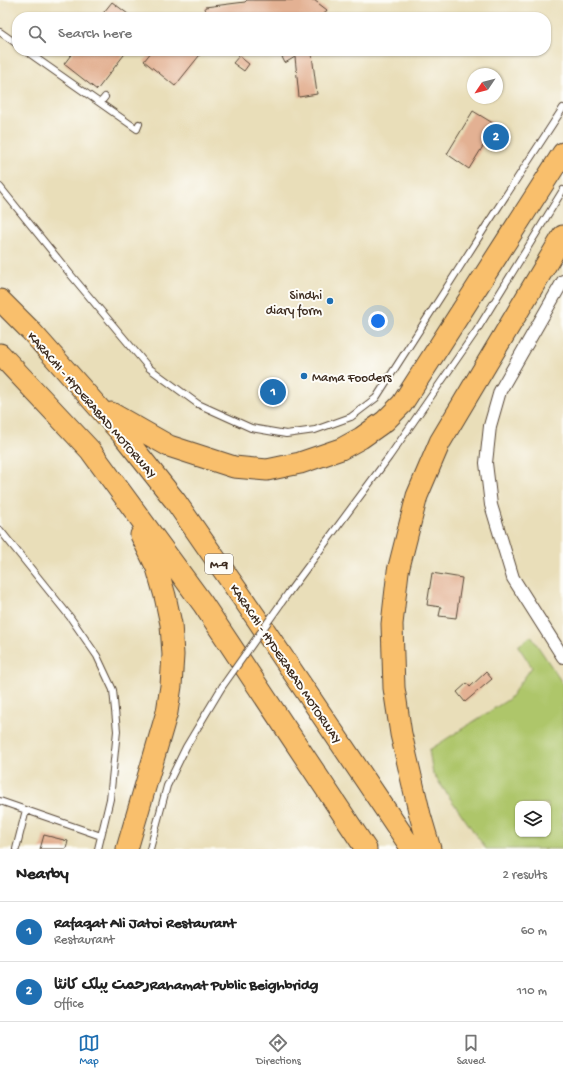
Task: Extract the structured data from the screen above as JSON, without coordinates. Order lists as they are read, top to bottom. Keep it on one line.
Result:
{"streets":{"highway":["KARACHI - HYDERABAD MOTORWAY","M-9"]},"places":["Sindhi diary form","Mama Fooders"],"north":"bottom left","page":{"search":"Search here","pins":["2","1"],"heading":["Nearby","2 results"],"list":[{"mark":"1","name":"Rafaqat Ali Jatoi Restaurant","note":"Restaurant","value":"60 m"},{"mark":"2","name":"رحمت پبلک کانٹاRahamat Public Beighbridg","note":"Office","value":"110 m"}],"nav":["Map","Directions","Saved"]}}
